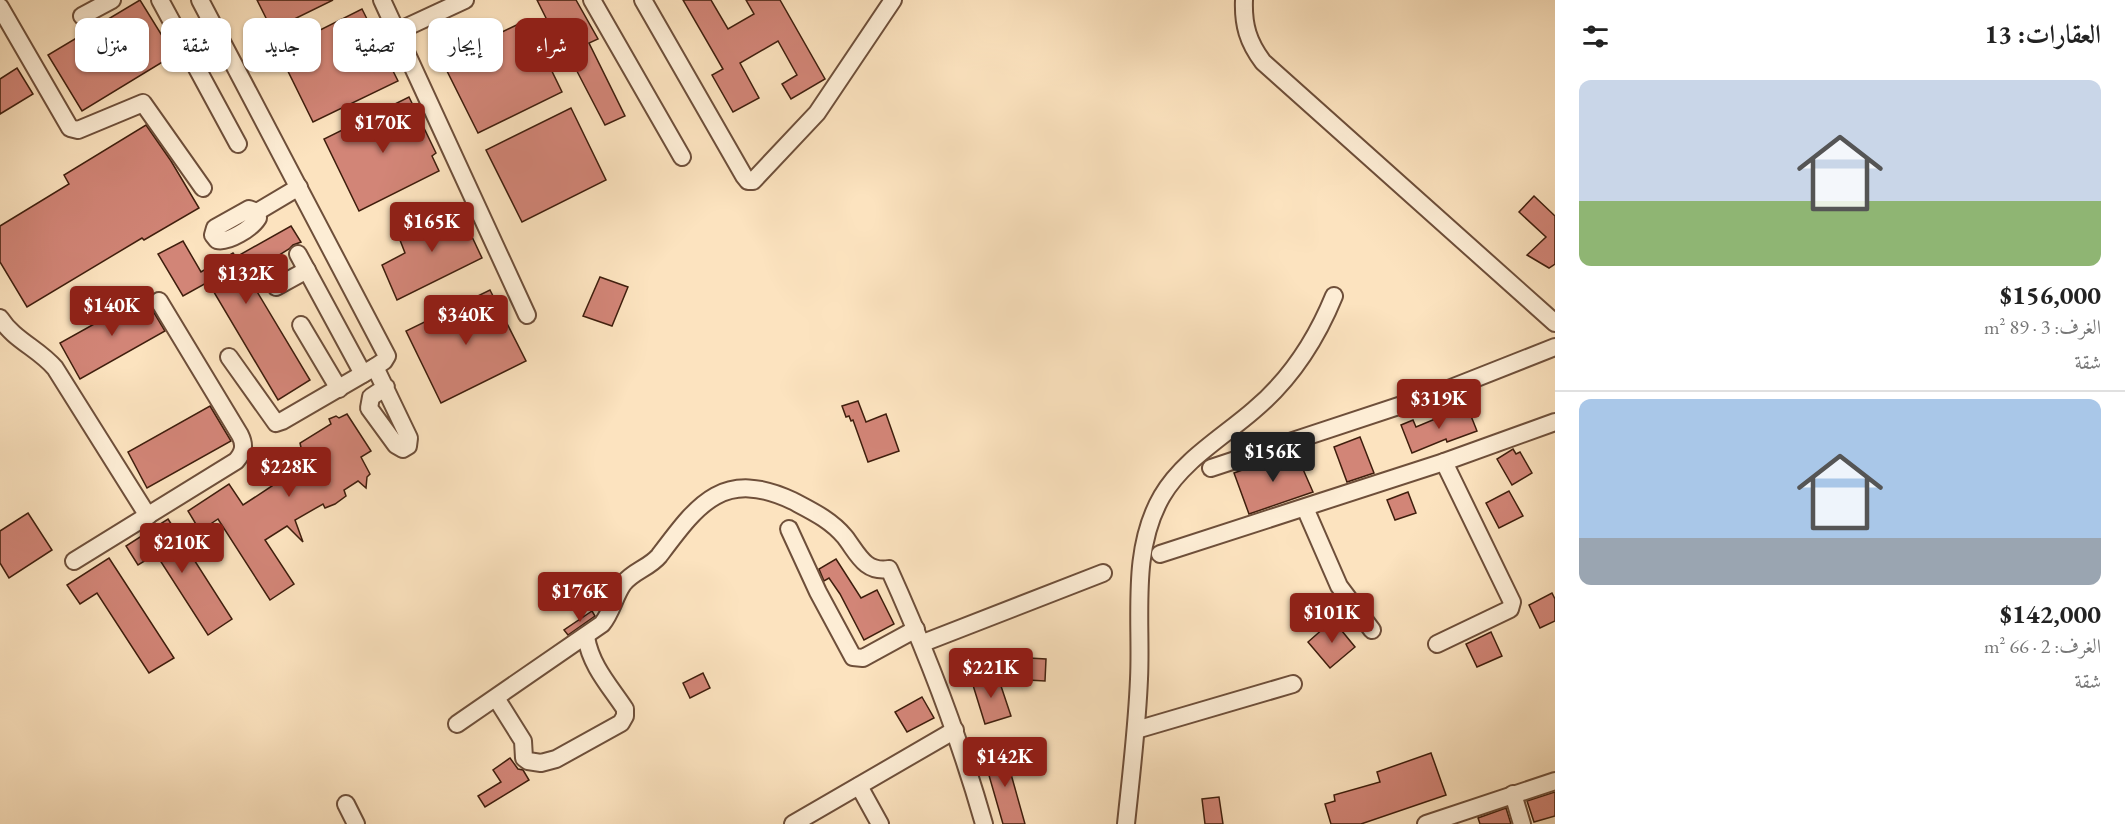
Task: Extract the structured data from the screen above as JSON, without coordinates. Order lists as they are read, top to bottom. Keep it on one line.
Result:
{"page":{"heading":"العقارات: 13","chip":["شراء","إيجار","تصفية","جديد","شقة","منزل"],"list":[{"name":"$156,000","note":"الغرف: 3 · 89 m² · شقة"},{"name":"$142,000","note":"الغرف: 2 · 66 m² · شقة"}],"price":["$170K","$165K","$132K","$140K","$340K","$319K","$156K","$228K","$210K","$176K","$101K","$221K","$142K"]}}
